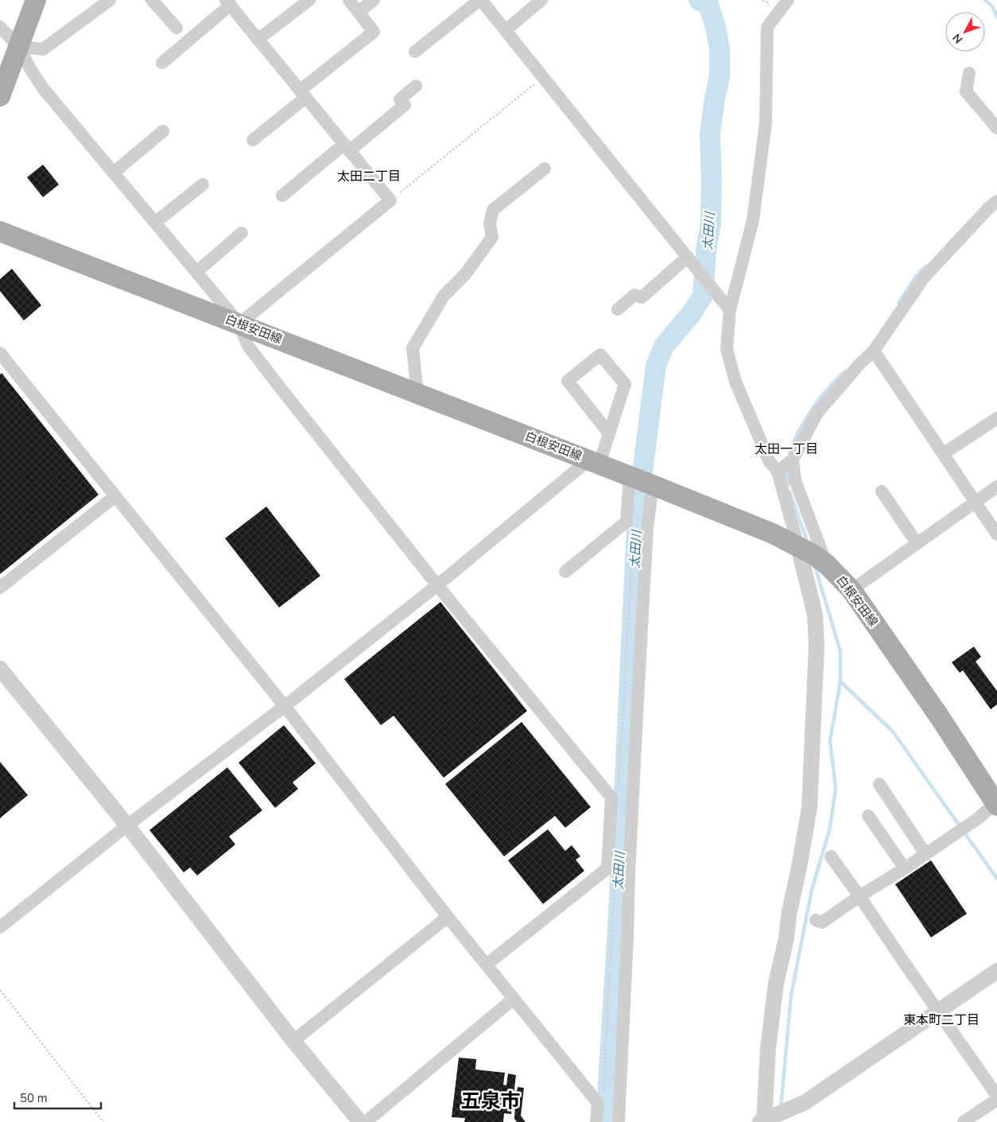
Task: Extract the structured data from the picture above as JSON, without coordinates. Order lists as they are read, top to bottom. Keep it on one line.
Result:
{"streets":{"main road":["白根安田線"]},"districts":["太田二丁目","太田一丁目","東本町二丁目","五泉市"],"water":["太田川"],"scale_bar":"50 m","north":"bottom left"}
